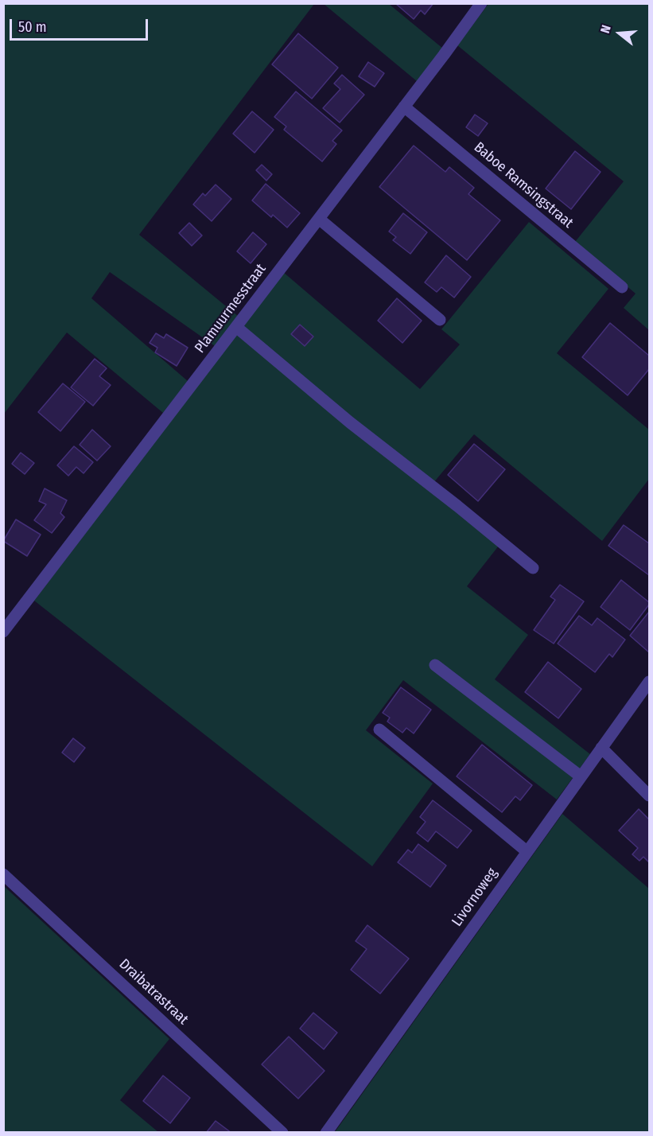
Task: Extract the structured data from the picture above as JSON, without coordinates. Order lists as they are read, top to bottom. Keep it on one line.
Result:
{"streets":{"street":["Baboe Ramsingstraat","Plamuurmesstraat","Livornoweg","Draibatrastraat"]},"crossings":[["Baboe Ramsingstraat","Plamuurmesstraat"]],"scale_bar":"50 m","north":"left"}
